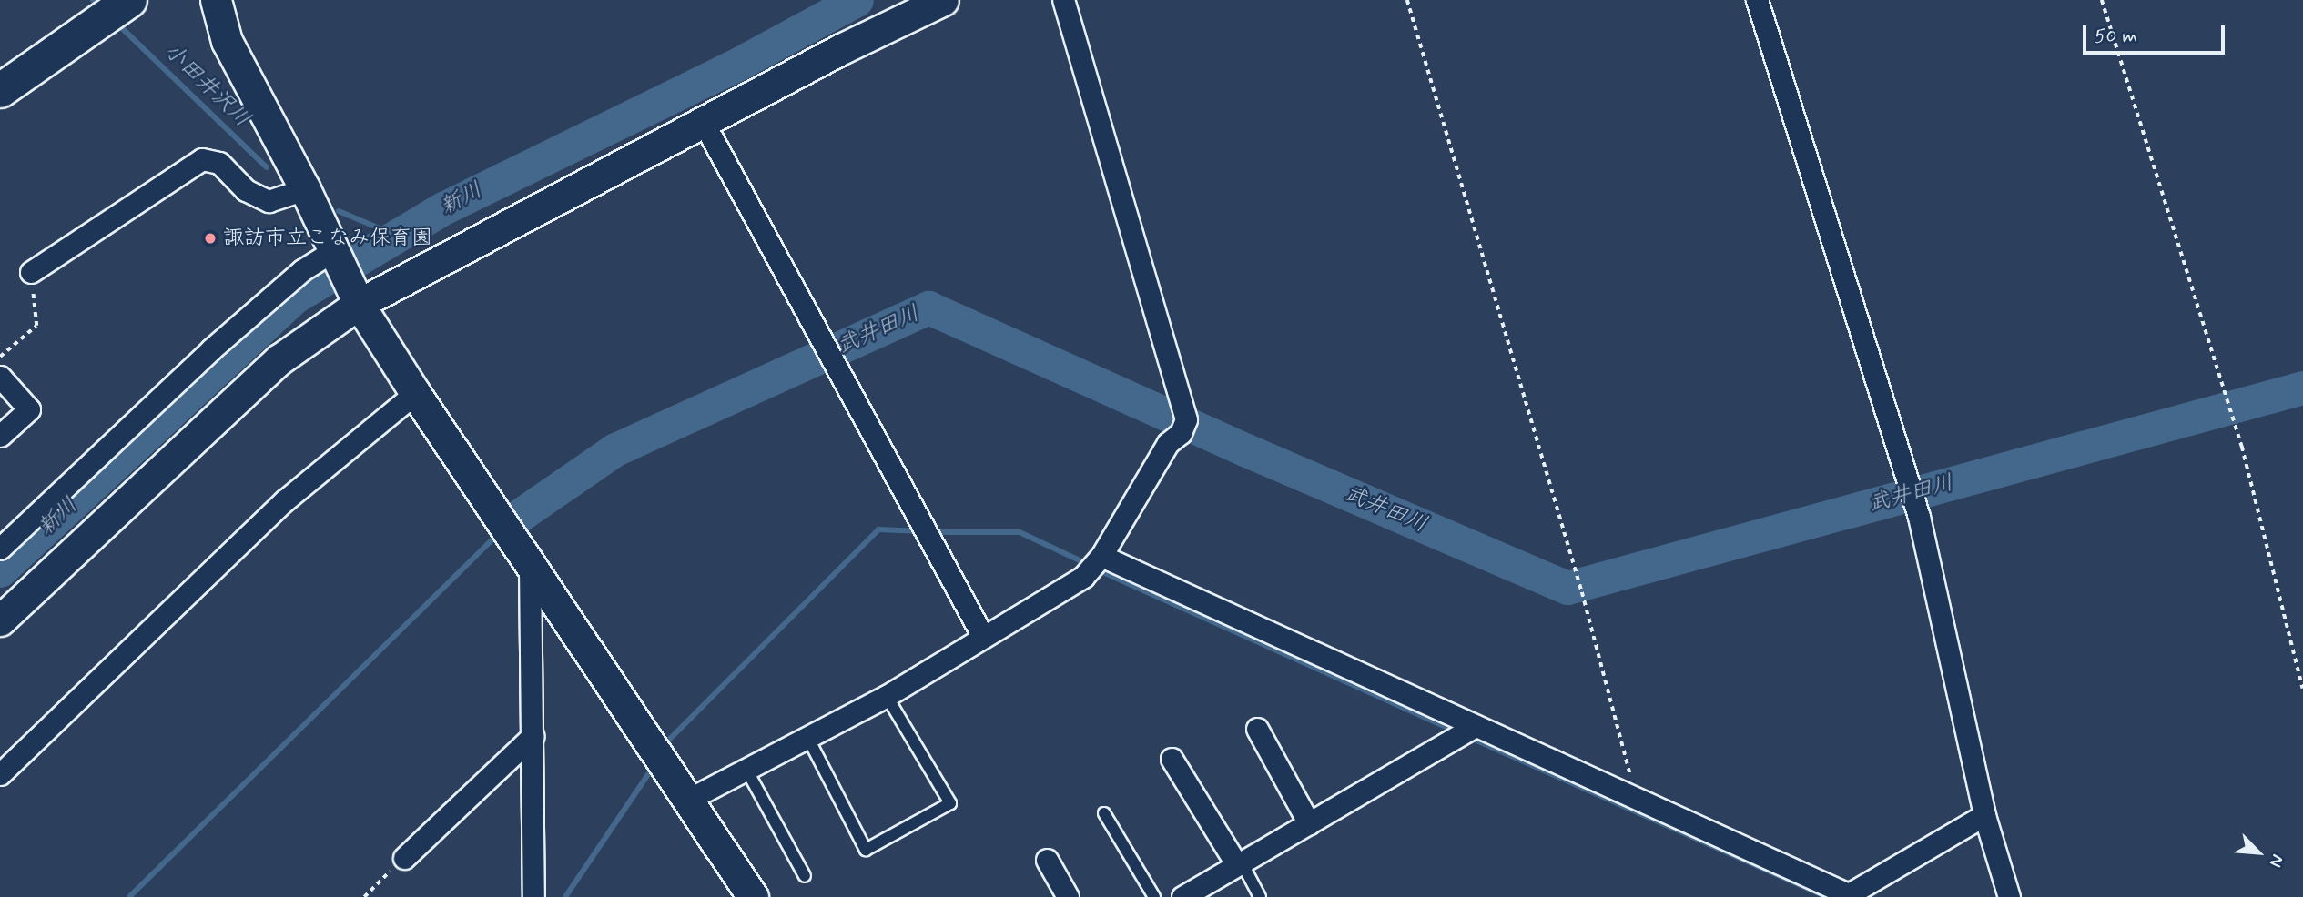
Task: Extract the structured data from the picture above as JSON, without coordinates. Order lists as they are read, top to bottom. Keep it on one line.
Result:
{"water":["小田井沢川","新川","武井田川"],"places":["諏訪市立こなみ保育園"],"scale_bar":"50 m","north":"bottom right"}
